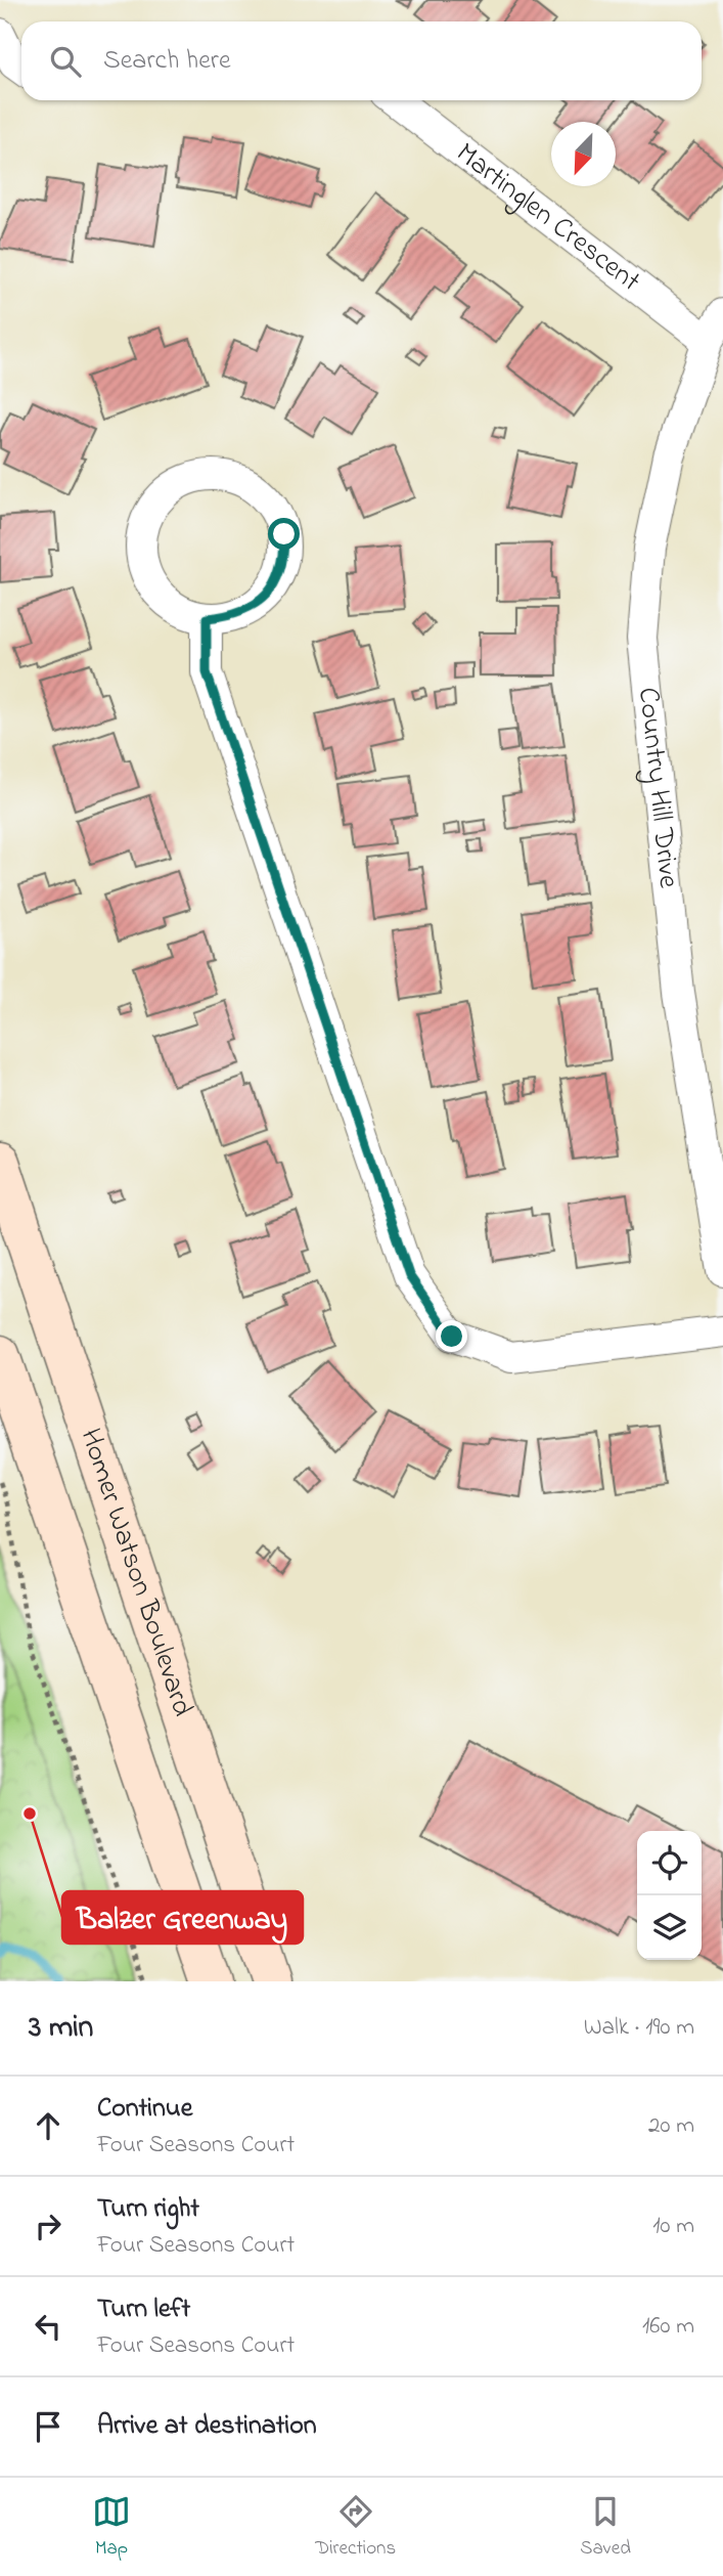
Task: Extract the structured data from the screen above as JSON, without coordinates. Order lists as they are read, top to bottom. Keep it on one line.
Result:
{"streets":{"main road":["Homer Watson Boulevard"],"street":["Martinglen Crescent","Country Hill Drive"]},"crossings":[["Martinglen Crescent","Country Hill Drive"]],"places":["Balzer Greenway"],"north":"bottom left","page":{"search":"Search here","heading":["3 min","Walk · 190 m"],"list":[["Continue","Four Seasons Court","20 m"],["Turn right","Four Seasons Court","10 m"],["Turn left","Four Seasons Court","160 m"],"Arrive at destination"],"nav":["Map","Directions","Saved"]}}
